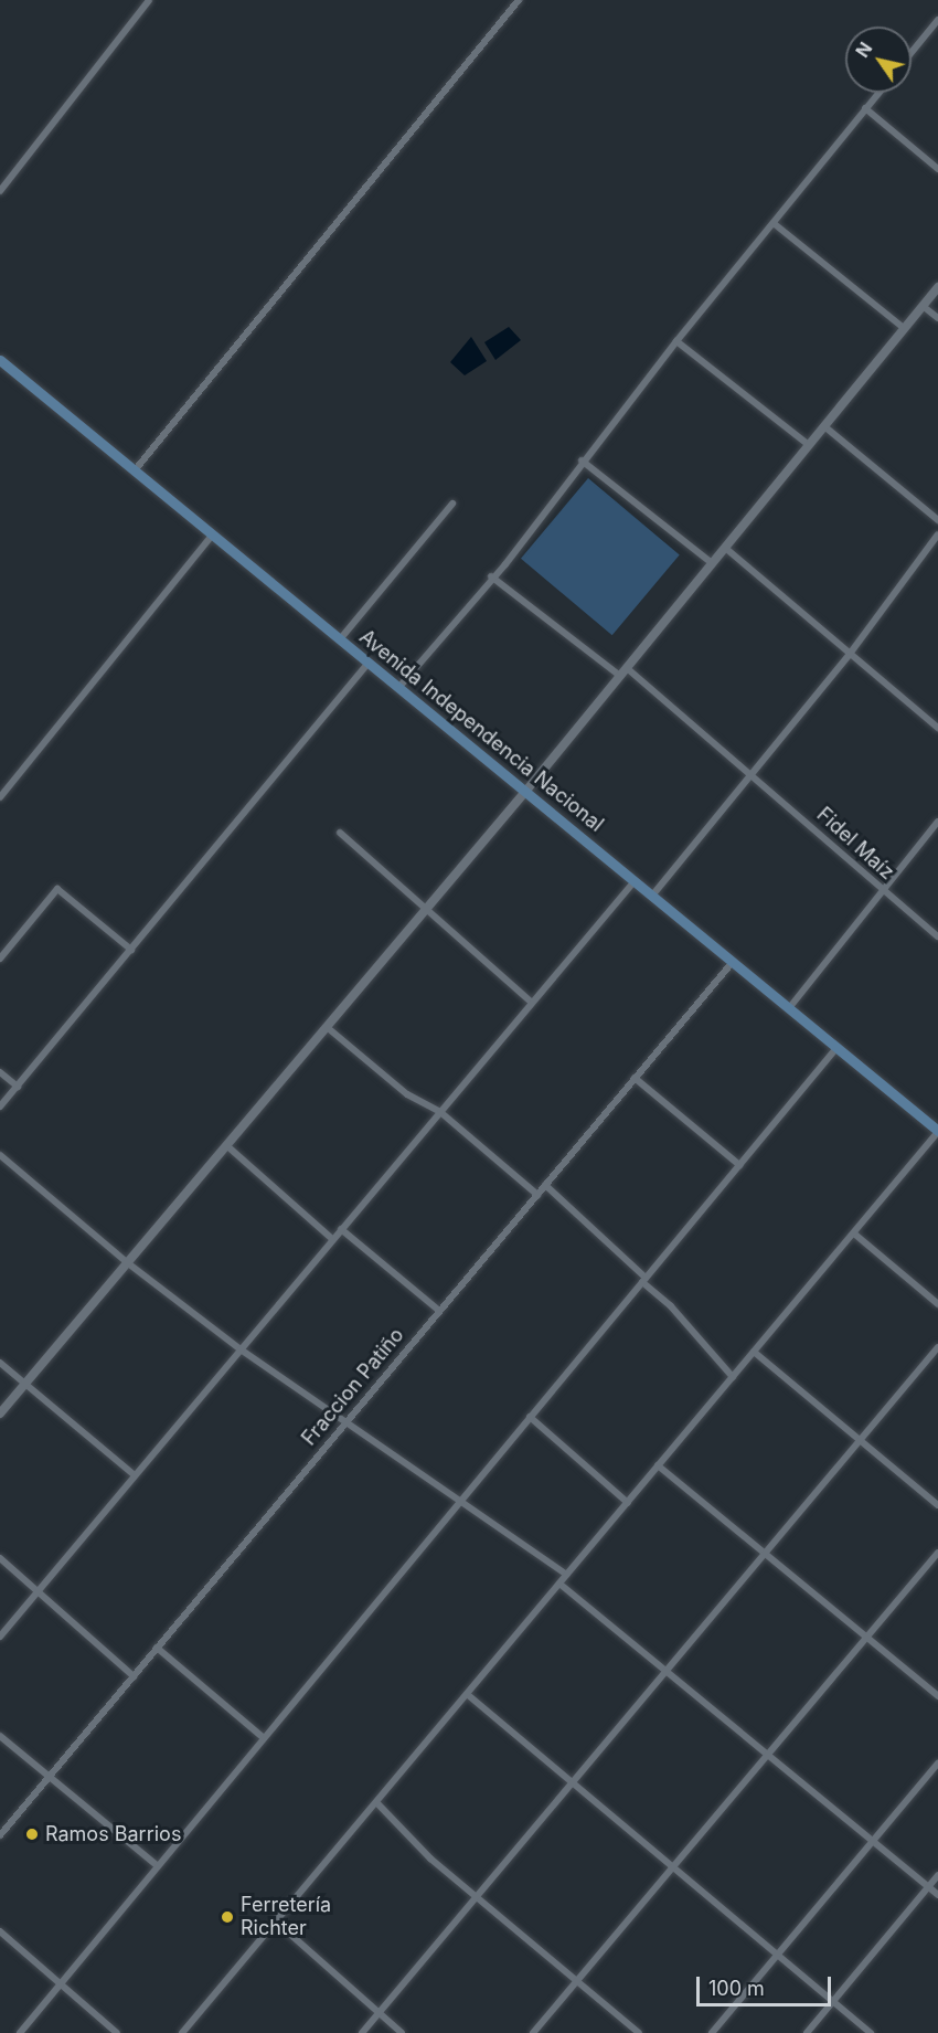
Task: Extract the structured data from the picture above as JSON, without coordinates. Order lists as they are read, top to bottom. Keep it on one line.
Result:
{"streets":{"main road":["Avenida Independencia Nacional"],"street":["Fidel Maíz","Fraccion Patiño"]},"crossings":[["Avenida Independencia Nacional","Fraccion Patiño"]],"places":["Ramos Barrios","Ferretería Richter"],"scale_bar":"100 m","north":"top left"}
